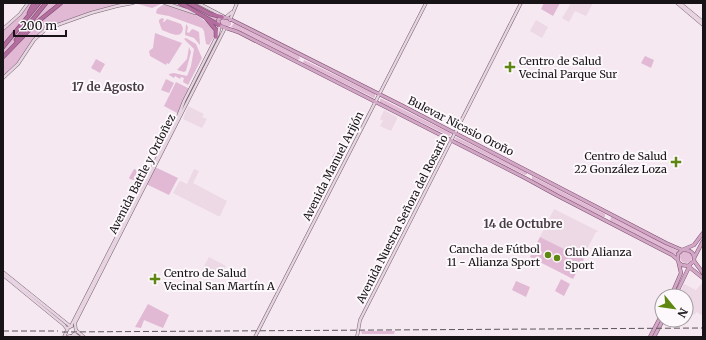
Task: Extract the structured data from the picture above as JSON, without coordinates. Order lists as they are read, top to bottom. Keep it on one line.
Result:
{"streets":{"main road":["Bulevar Nicasio Oroño","Avenida Manuel Arijón","Avenida Battle y Ordoñez","Avenida Nuestra Señora del Rosario"]},"crossings":[["Bulevar Nicasio Oroño","Avenida Manuel Arijón"],["Bulevar Nicasio Oroño","Avenida Battle y Ordoñez"],["Bulevar Nicasio Oroño","Avenida Nuestra Señora del Rosario"]],"districts":["17 de Agosto","14 de Octubre"],"places":{"health":["Centro de Salud Vecinal Parque Sur","Centro de Salud 22 González Loza","Centro de Salud Vecinal San Martín A"],"other":["Cancha de Fútbol 11 - Alianza Sport","Club Alianza Sport"]},"scale_bar":"200 m","north":"bottom right"}
